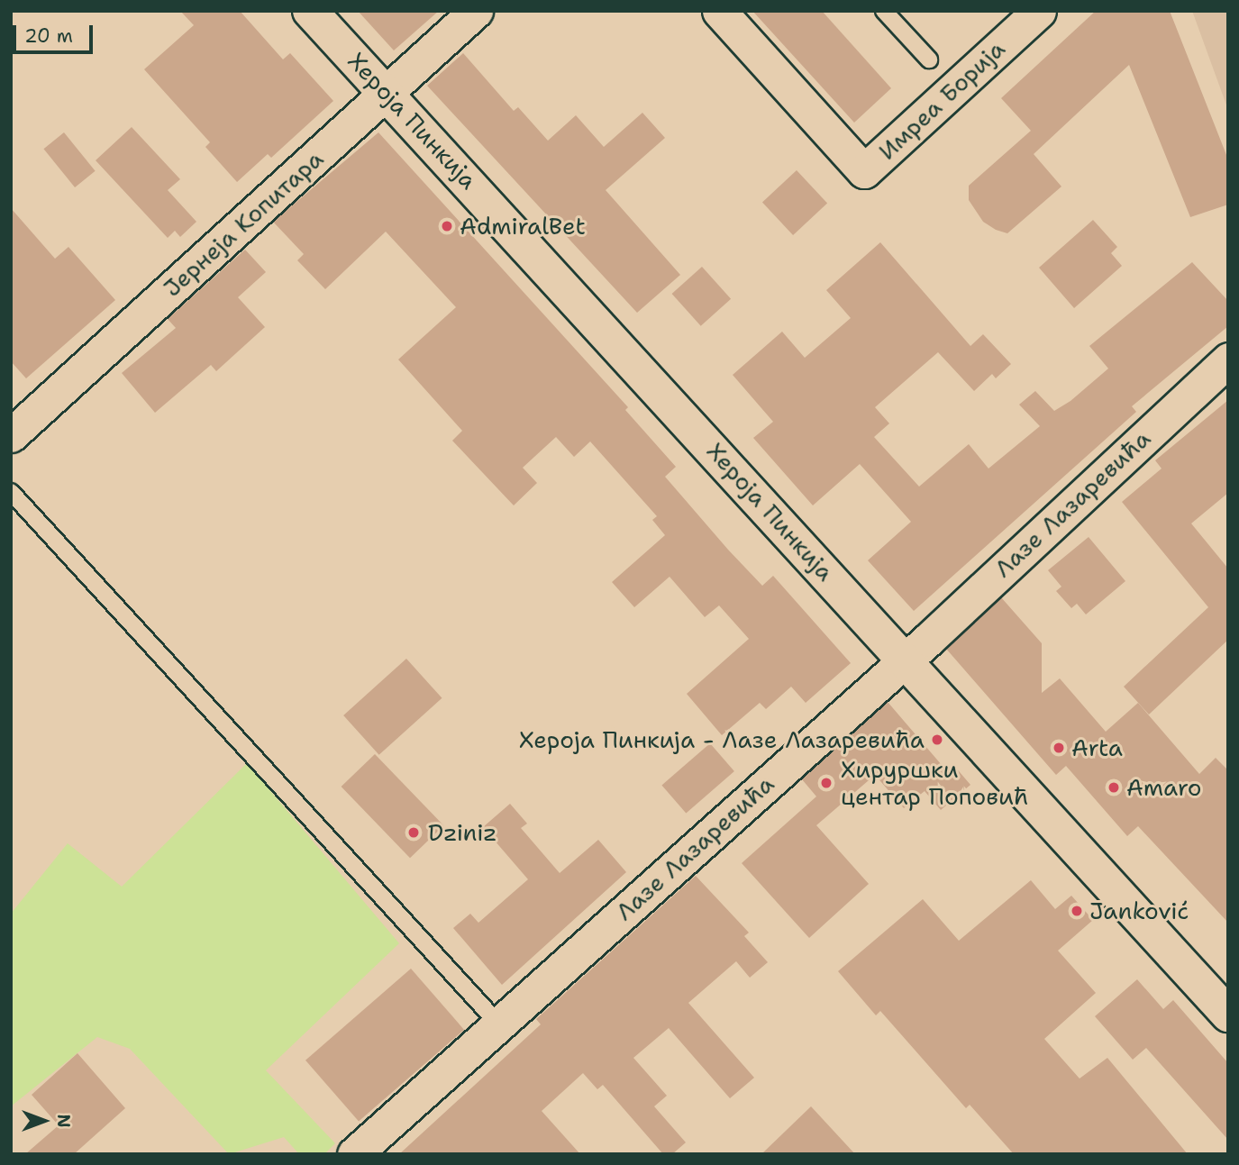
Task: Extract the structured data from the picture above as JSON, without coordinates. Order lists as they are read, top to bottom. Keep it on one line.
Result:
{"streets":{"street":["Имреа Борија","Хероја Пинкија","Јернеја Копитара","Лазе Лазаревића"]},"crossings":[["Хероја Пинкија","Јернеја Копитара"],["Хероја Пинкија","Лазе Лазаревића"]],"places":["AdmiralBet","Хероја Пинкија - Лазе Лазаревића","Arta","Хируршки центар Поповић","Amaro","Dziniz","Janković"],"scale_bar":"20 m","north":"right"}
